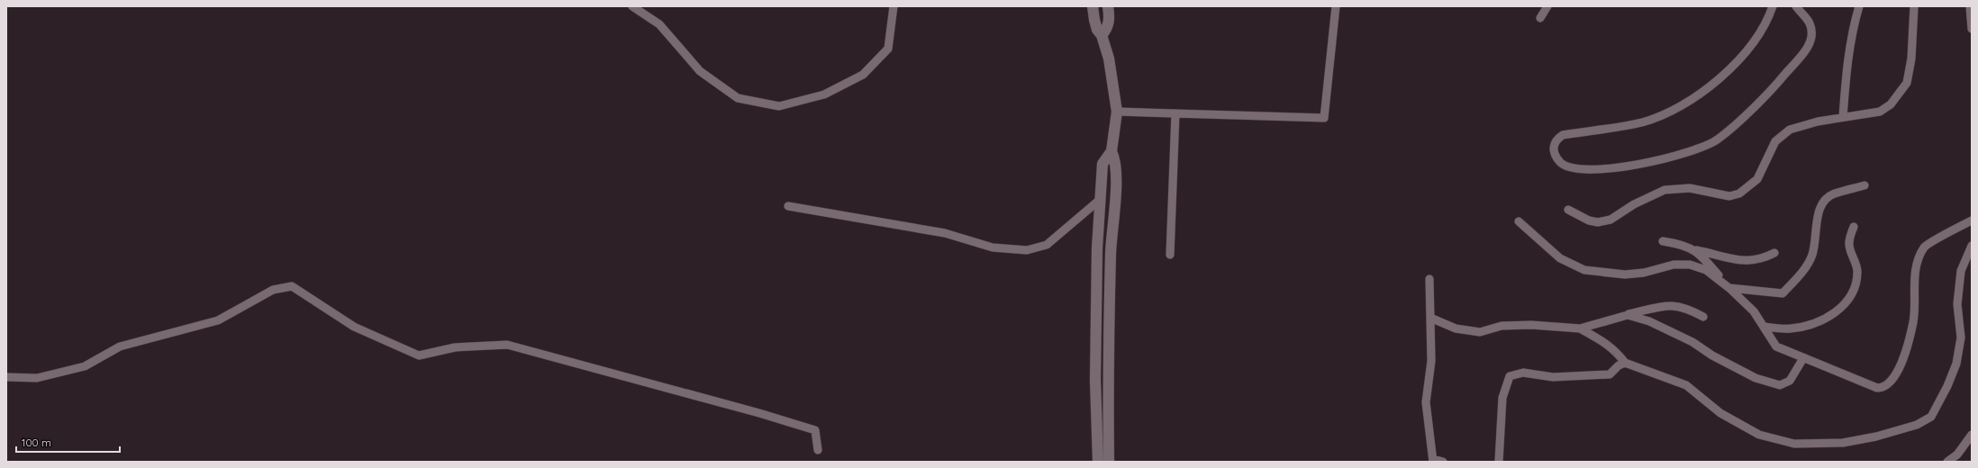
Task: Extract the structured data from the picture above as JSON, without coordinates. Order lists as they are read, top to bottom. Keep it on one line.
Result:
{"scale_bar":"100 m"}
